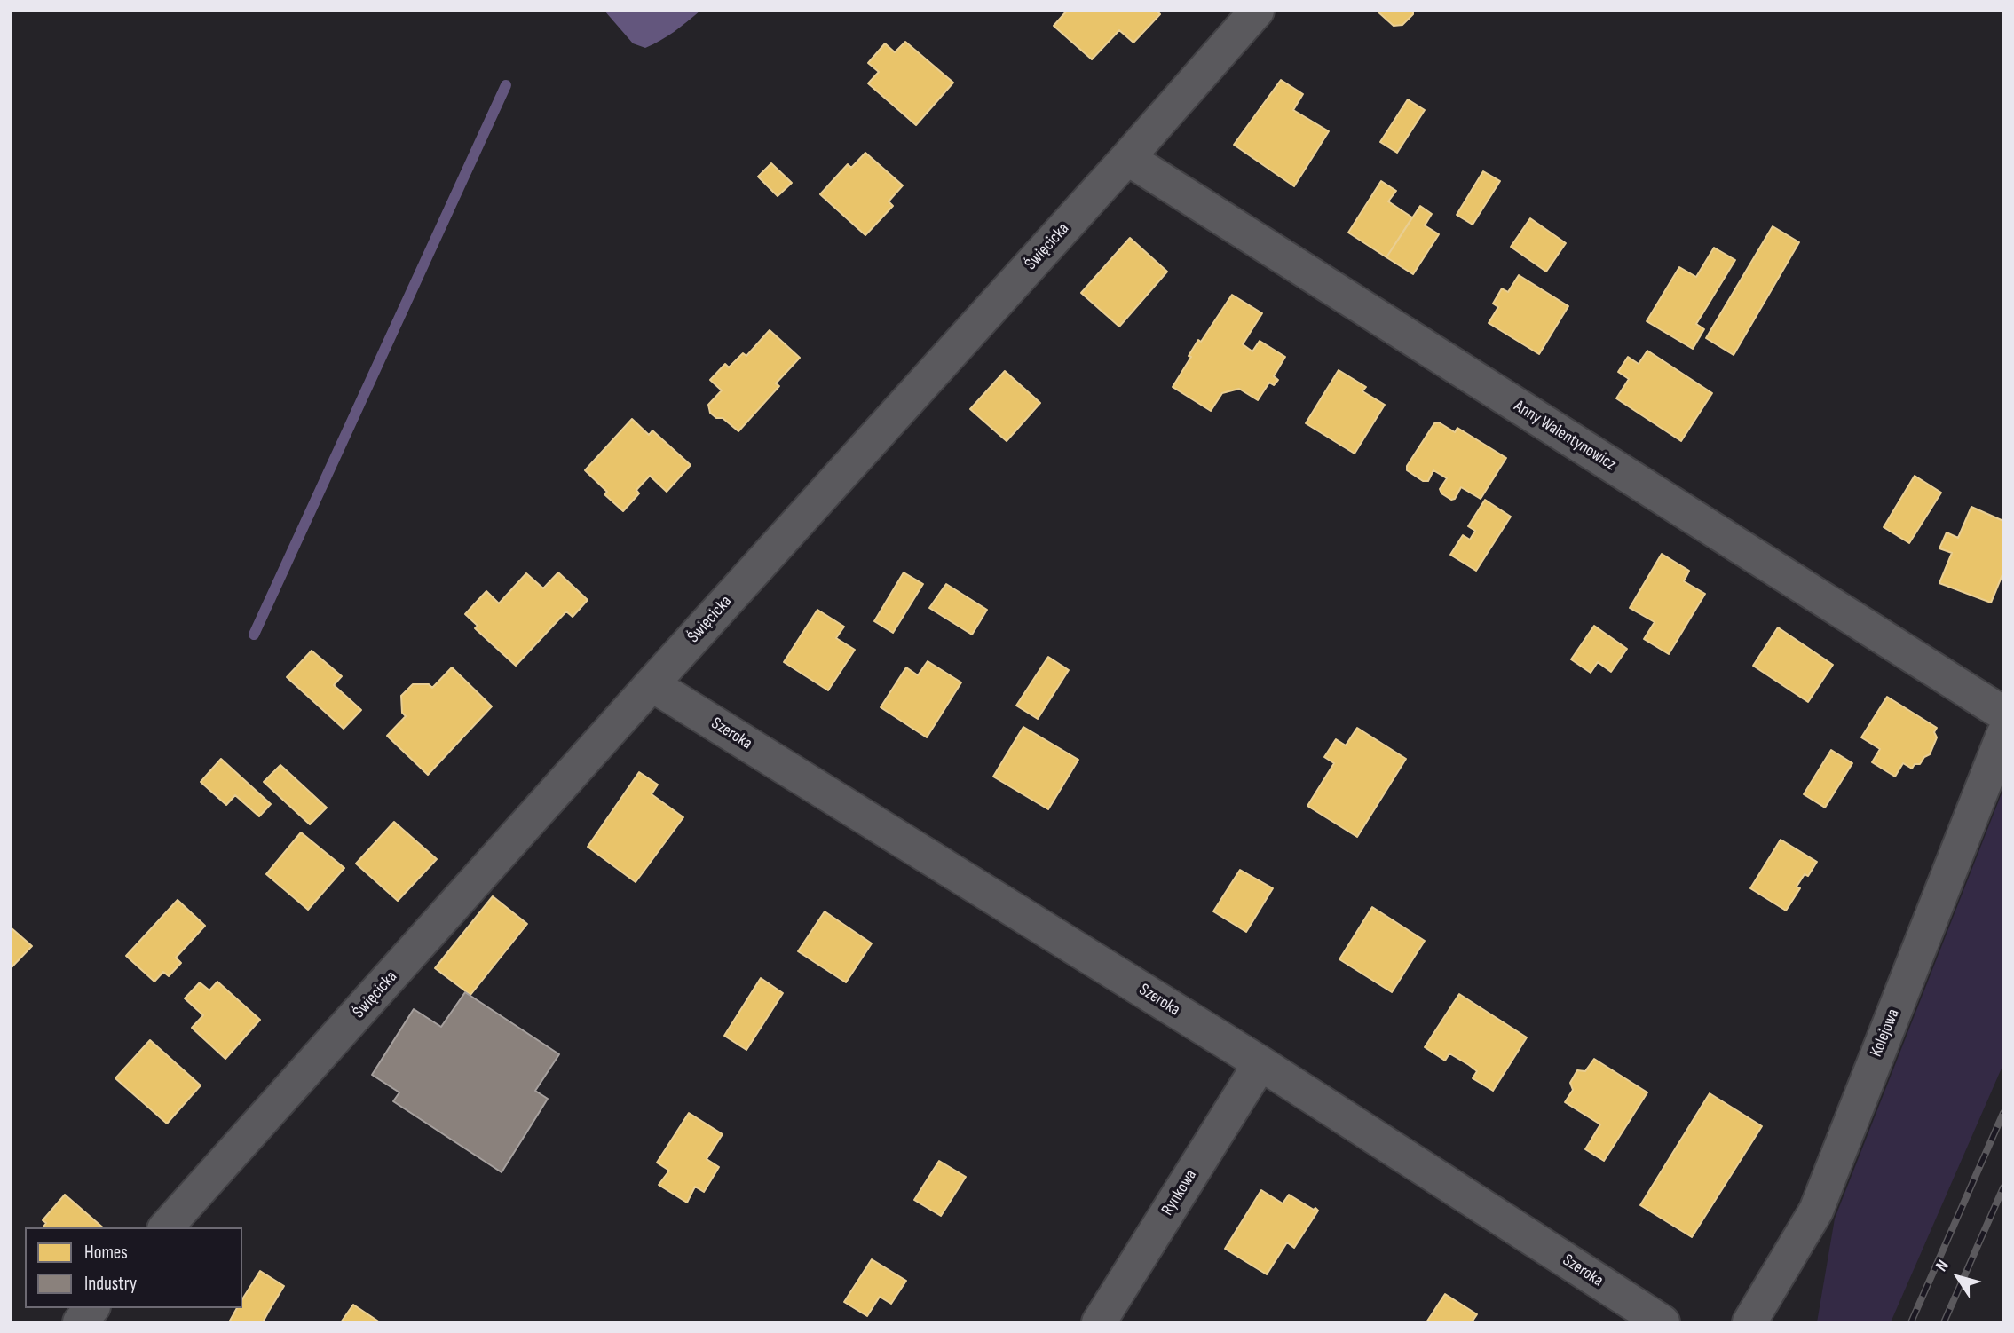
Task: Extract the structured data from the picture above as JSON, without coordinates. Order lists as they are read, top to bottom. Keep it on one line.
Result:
{"streets":{"street":["Święcicka","Anny Walentynowicz","Szeroka","Kolejowa","Rynkowa"]},"crossings":[["Święcicka","Anny Walentynowicz"],["Święcicka","Szeroka"],["Szeroka","Rynkowa"]],"legend":["Homes","Industry"],"north":"top left"}
